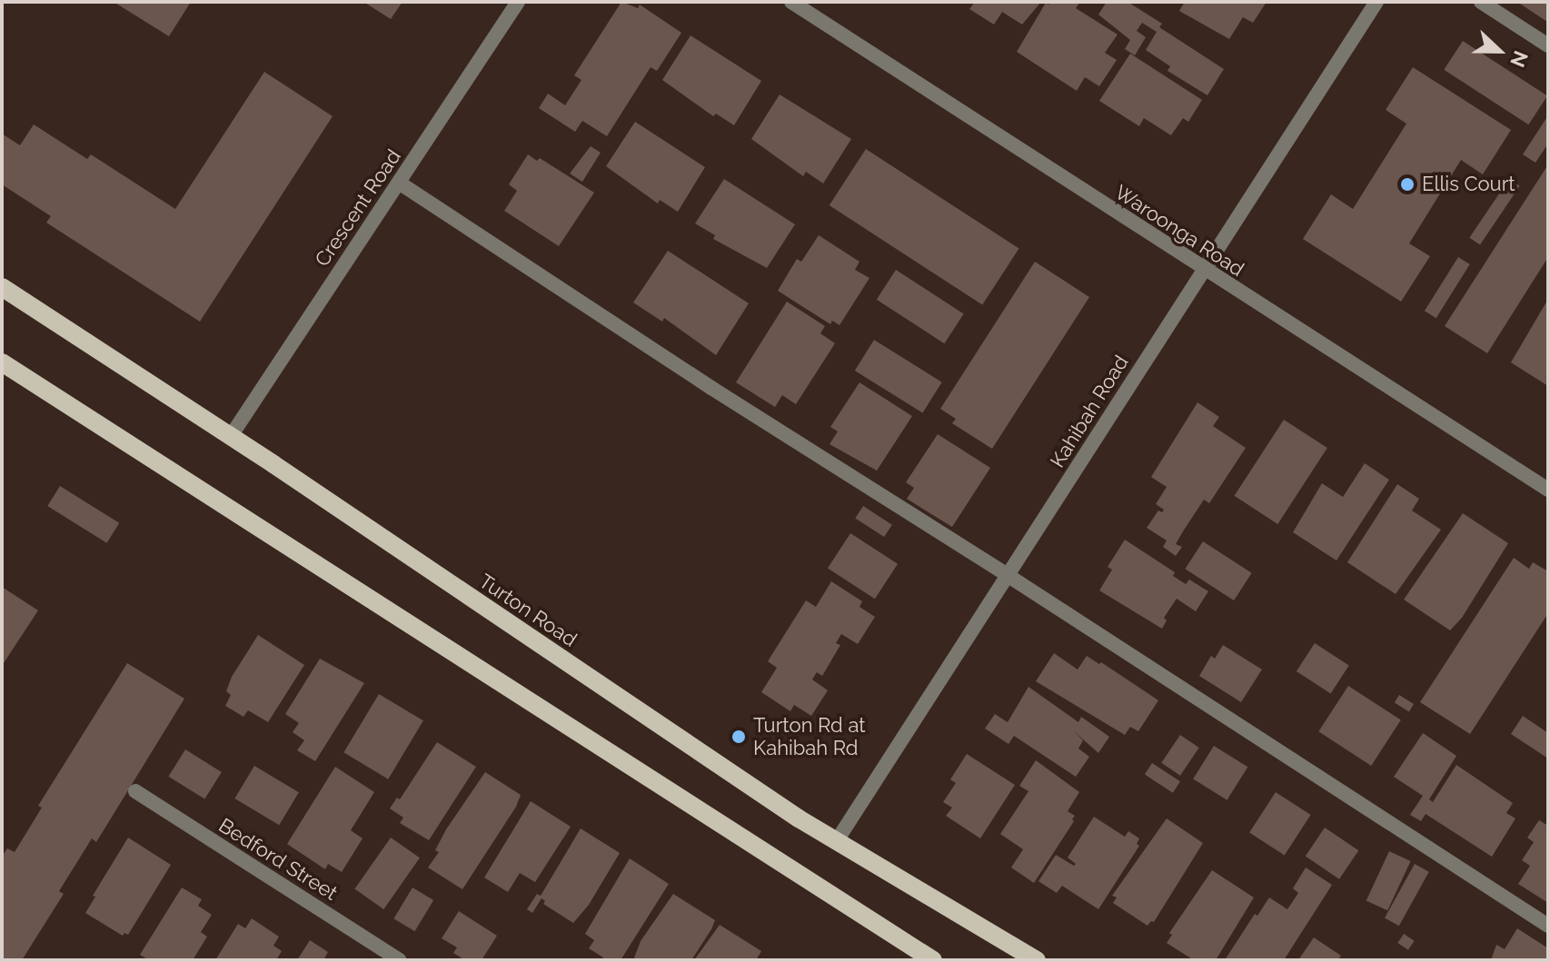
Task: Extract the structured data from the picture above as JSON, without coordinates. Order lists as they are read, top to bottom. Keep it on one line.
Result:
{"streets":{"main road":["Turton Road"],"street":["Crescent Road","Waroonga Road","Kahibah Road","Bedford Street"]},"crossings":[["Crescent Road","Turton Road"],["Waroonga Road","Kahibah Road"],["Kahibah Road","Turton Road"]],"places":["Ellis Court","Turton Rd at Kahibah Rd"],"north":"right"}
